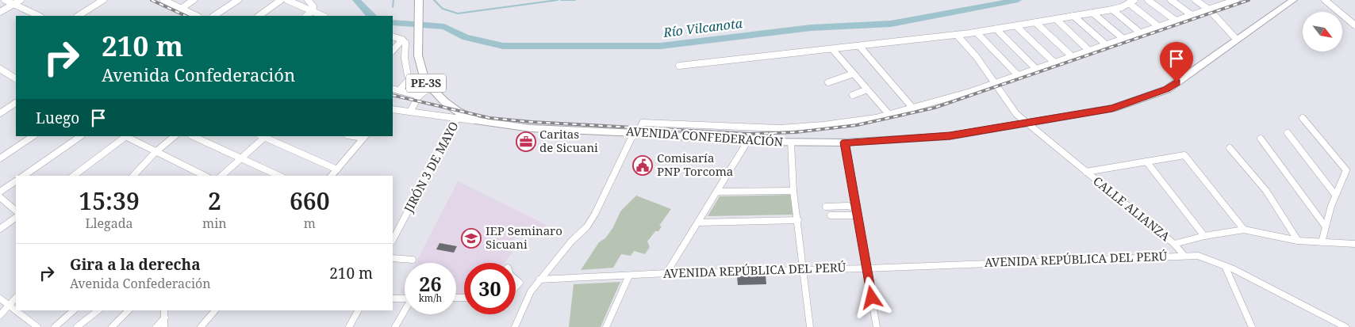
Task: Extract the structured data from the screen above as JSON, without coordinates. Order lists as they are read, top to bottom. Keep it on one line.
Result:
{"streets":{"highway":["PE-3S","AVENIDA CONFEDERACIÓN"],"street":["JIRÓN 3 DE MAYO","CALLE ALIANZA","AVENIDA REPÚBLICA DEL PERÚ"]},"crossings":[["PE-3S","AVENIDA CONFEDERACIÓN"],["PE-3S","JIRÓN 3 DE MAYO"],["AVENIDA CONFEDERACIÓN","JIRÓN 3 DE MAYO"],["AVENIDA CONFEDERACIÓN","CALLE ALIANZA"],["CALLE ALIANZA","AVENIDA REPÚBLICA DEL PERÚ"]],"water":["Río Vilcanota"],"places":{"office":["Caritas de Sicuani"],"public building":["Comisaría PNP Torcoma"],"school or university":["IEP Seminaro Sicuani"]},"north":"bottom right","page":{"turn":["210 m","Avenida Confederación"],"then":"Luego","eta":["15:39","Llegada","2","min","660","m"],"list":[{"name":"Gira a la derecha","note":"Avenida Confederación","value":"210 m"}],"speed":"26 km/h","limit":"30"}}
